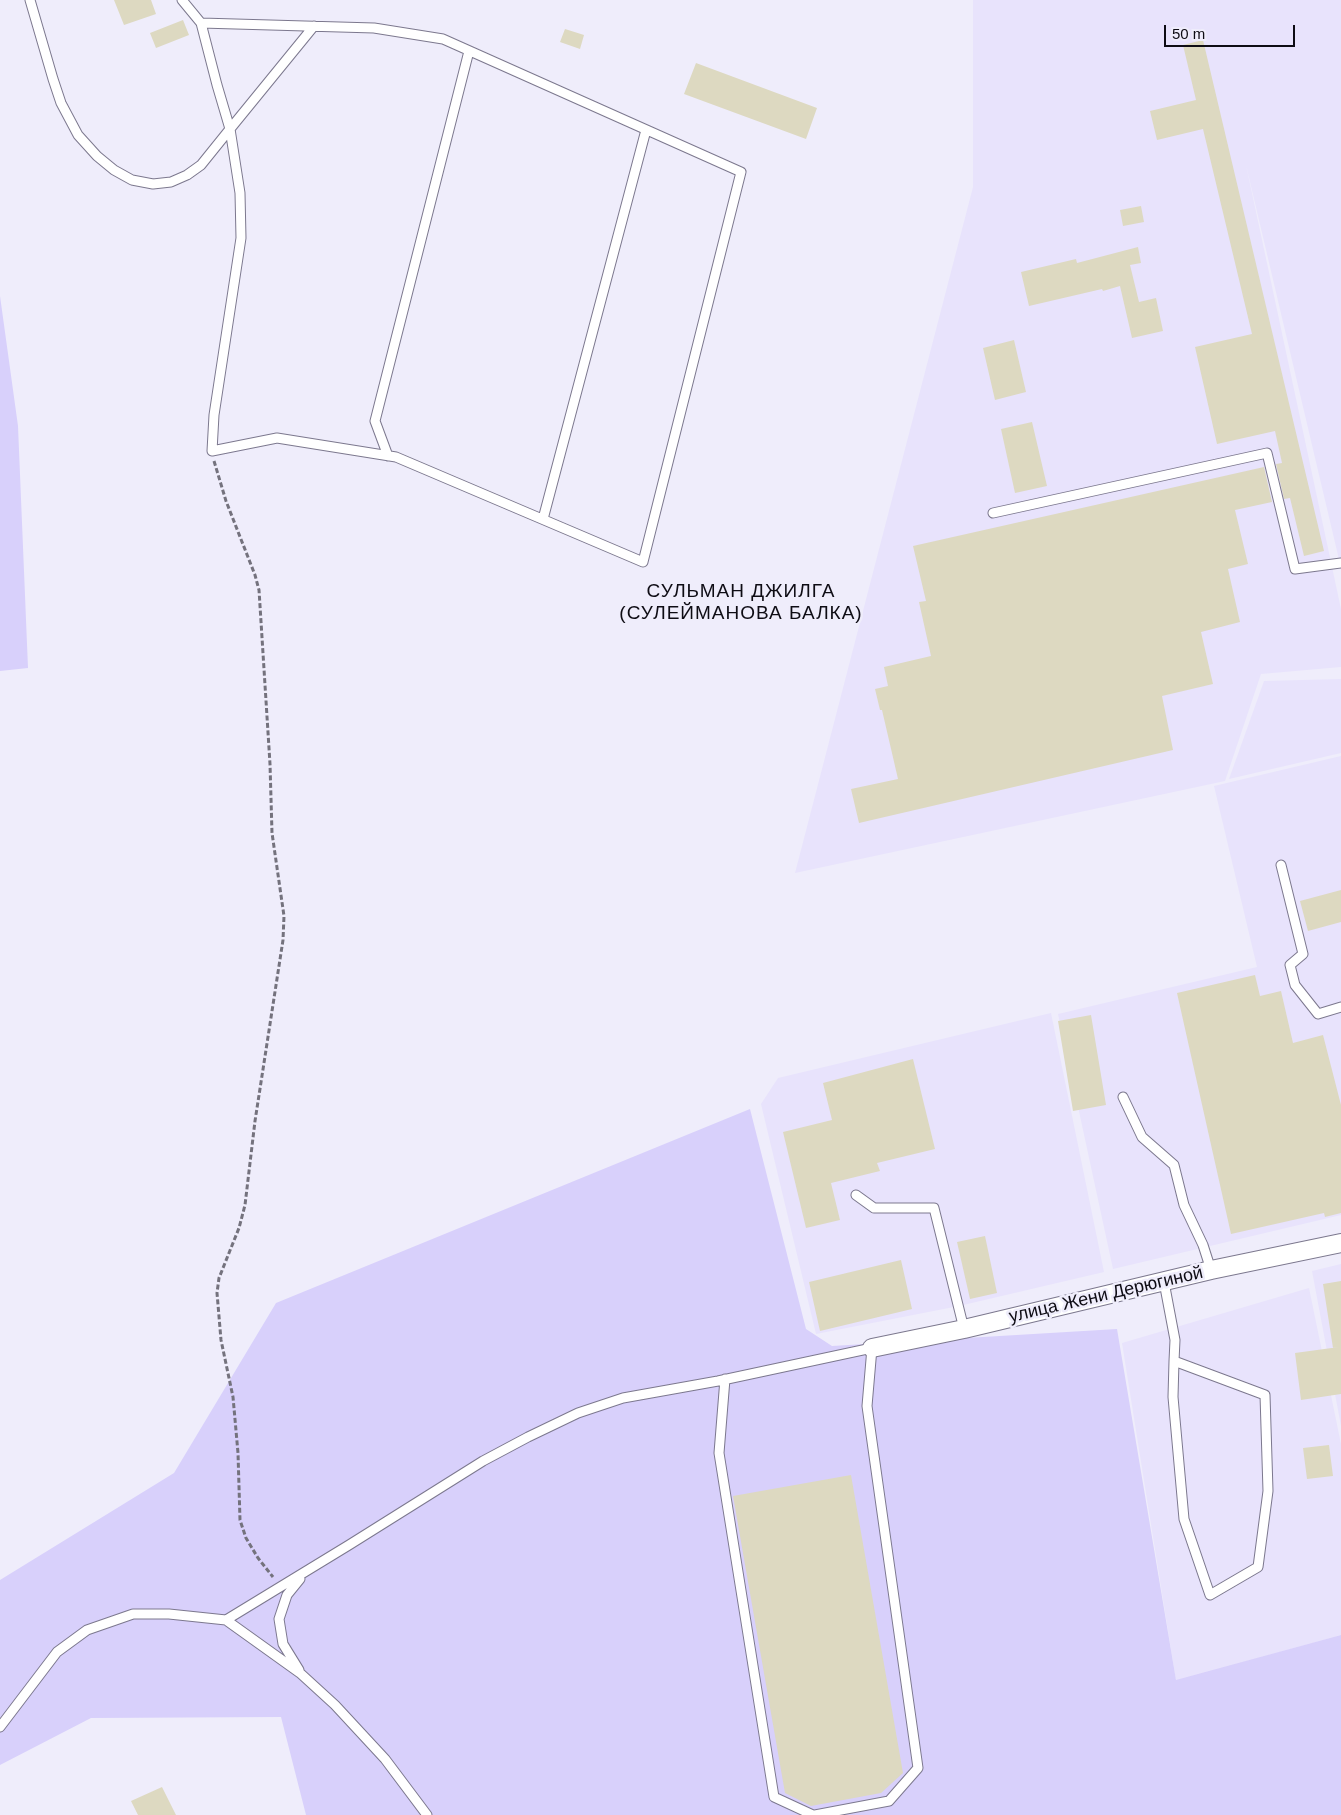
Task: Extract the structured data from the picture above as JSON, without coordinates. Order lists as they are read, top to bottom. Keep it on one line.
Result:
{"streets":{"street":["улица Жени Дерюгиной"]},"districts":["СУЛЬМАН ДЖИЛГА (СУЛЕЙМАНОВА БАЛКА)"],"scale_bar":"50 m"}
